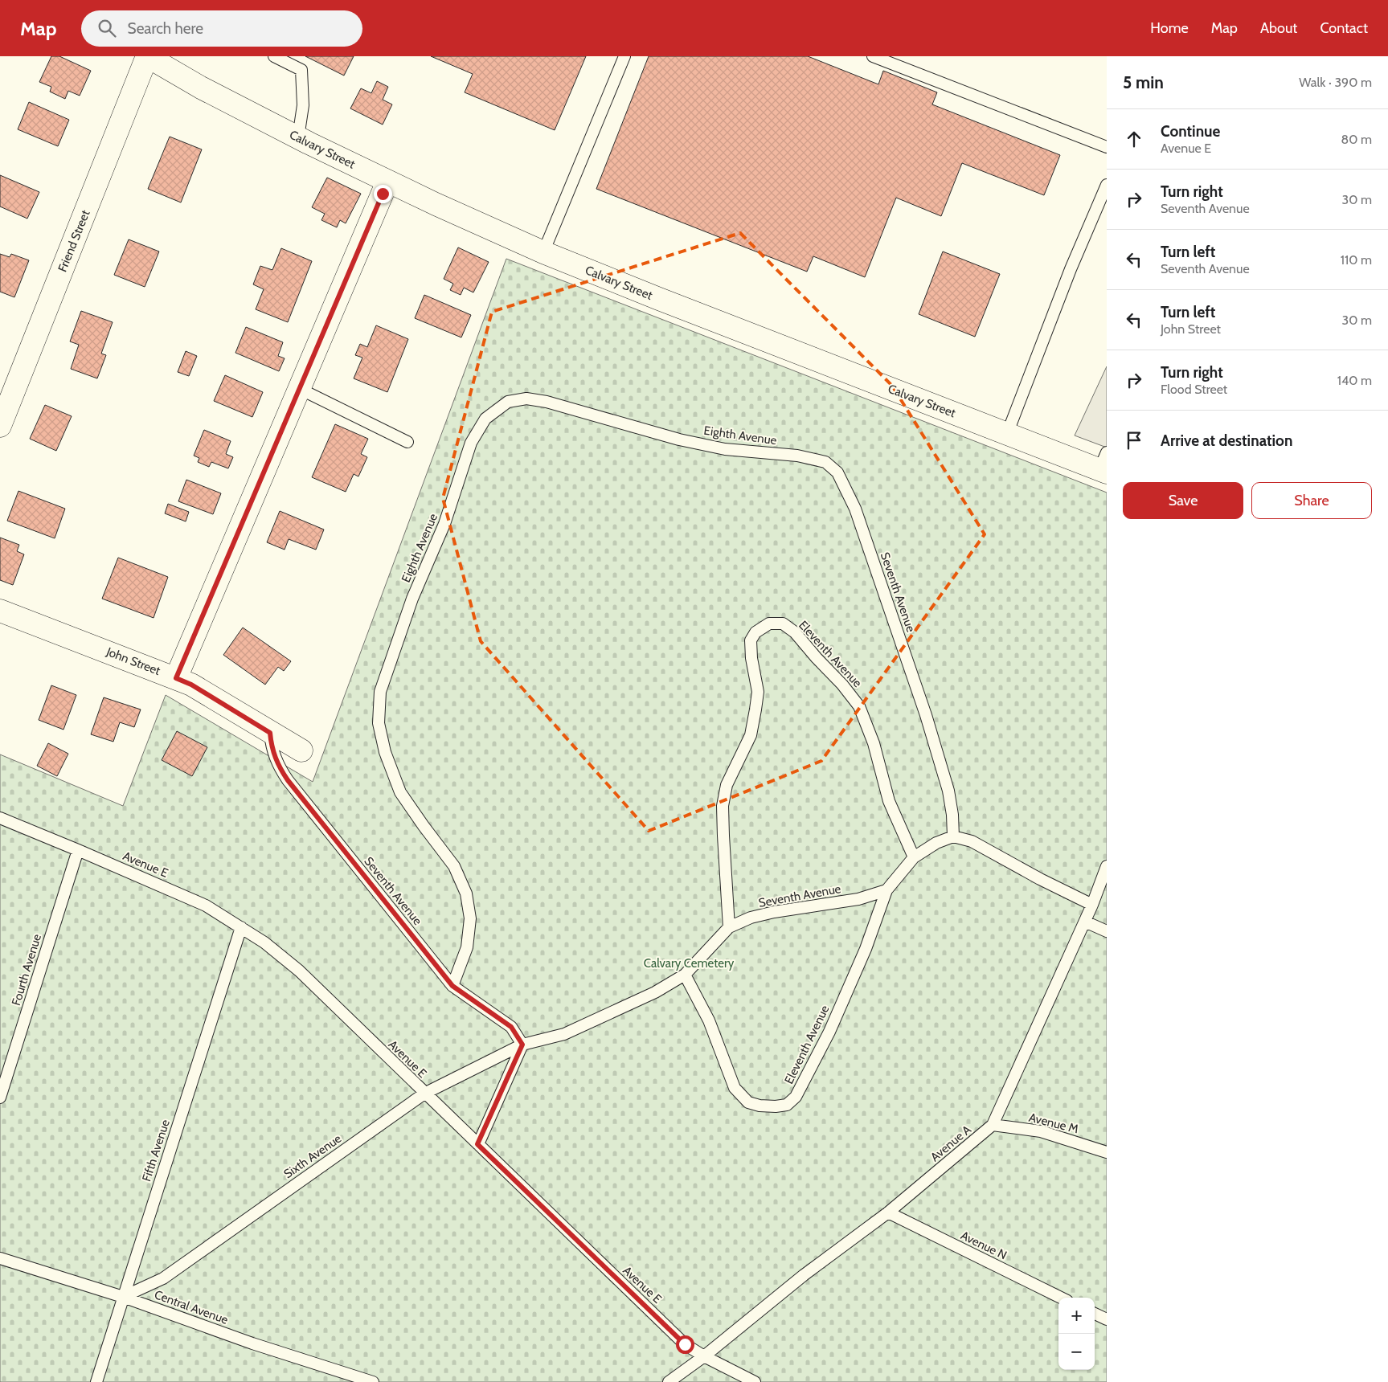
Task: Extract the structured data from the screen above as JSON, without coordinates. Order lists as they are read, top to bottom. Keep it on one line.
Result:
{"streets":{"street":["Calvary Street","Friend Street","John Street"],"lane":["Eighth Avenue","Seventh Avenue","Eleventh Avenue","Avenue E","Fourth Avenue","Avenue M","Avenue A","Fifth Avenue","Sixth Avenue","Avenue N","Central Avenue"]},"crossings":[["Calvary Street","Friend Street"],["Eighth Avenue","Seventh Avenue"],["Seventh Avenue","Eleventh Avenue"],["Seventh Avenue","John Street"],["Seventh Avenue","Sixth Avenue"],["Avenue E","Fourth Avenue"],["Avenue E","Avenue A"],["Avenue E","Fifth Avenue"],["Avenue E","Sixth Avenue"],["Avenue M","Avenue A"],["Avenue A","Avenue N"],["Fifth Avenue","Sixth Avenue"],["Fifth Avenue","Central Avenue"],["Sixth Avenue","Central Avenue"]],"parks":["Calvary Cemetery"],"page":{"header":"Map","search":"Search here","nav":["Home","Map","About","Contact"],"heading":["5 min","Walk · 390 m"],"list":[["Continue","Avenue E","80 m"],["Turn right","Seventh Avenue","30 m"],["Turn left","Seventh Avenue","110 m"],["Turn left","John Street","30 m"],["Turn right","Flood Street","140 m"],"Arrive at destination"],"buttons":["Save","Share"],"map_buttons":["+","−"]}}
